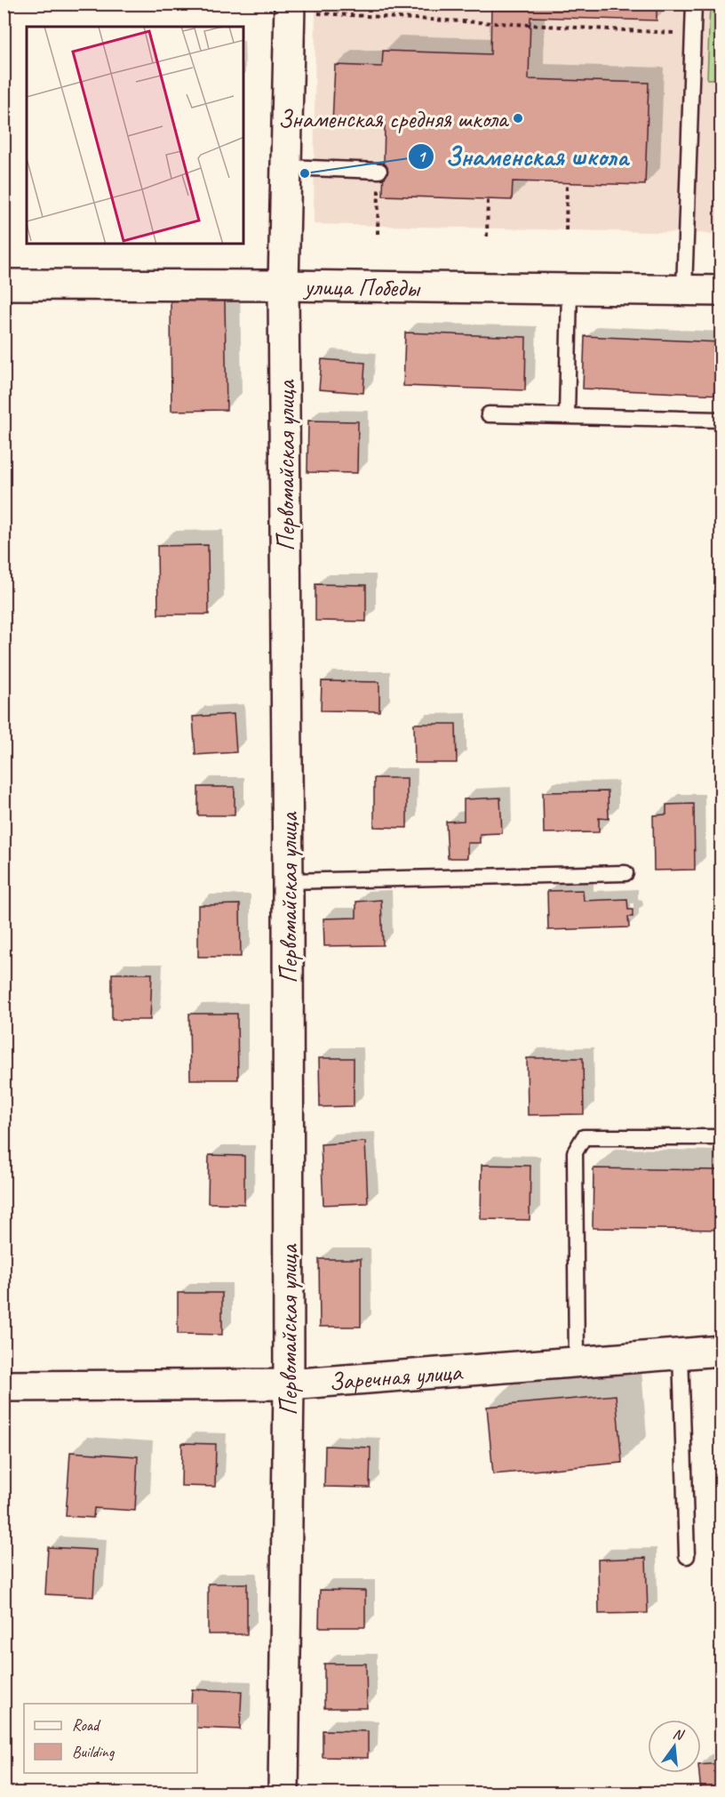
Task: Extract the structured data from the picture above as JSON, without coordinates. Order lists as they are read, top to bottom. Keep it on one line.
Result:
{"streets":{"main road":["улица Победы","Первомайская улица","Заречная улица"]},"crossings":[["улица Победы","Первомайская улица"],["Первомайская улица","Заречная улица"]],"places":["Знаменская средняя школа","Знаменская школа"],"legend":["Road","Building"],"north":"top"}
